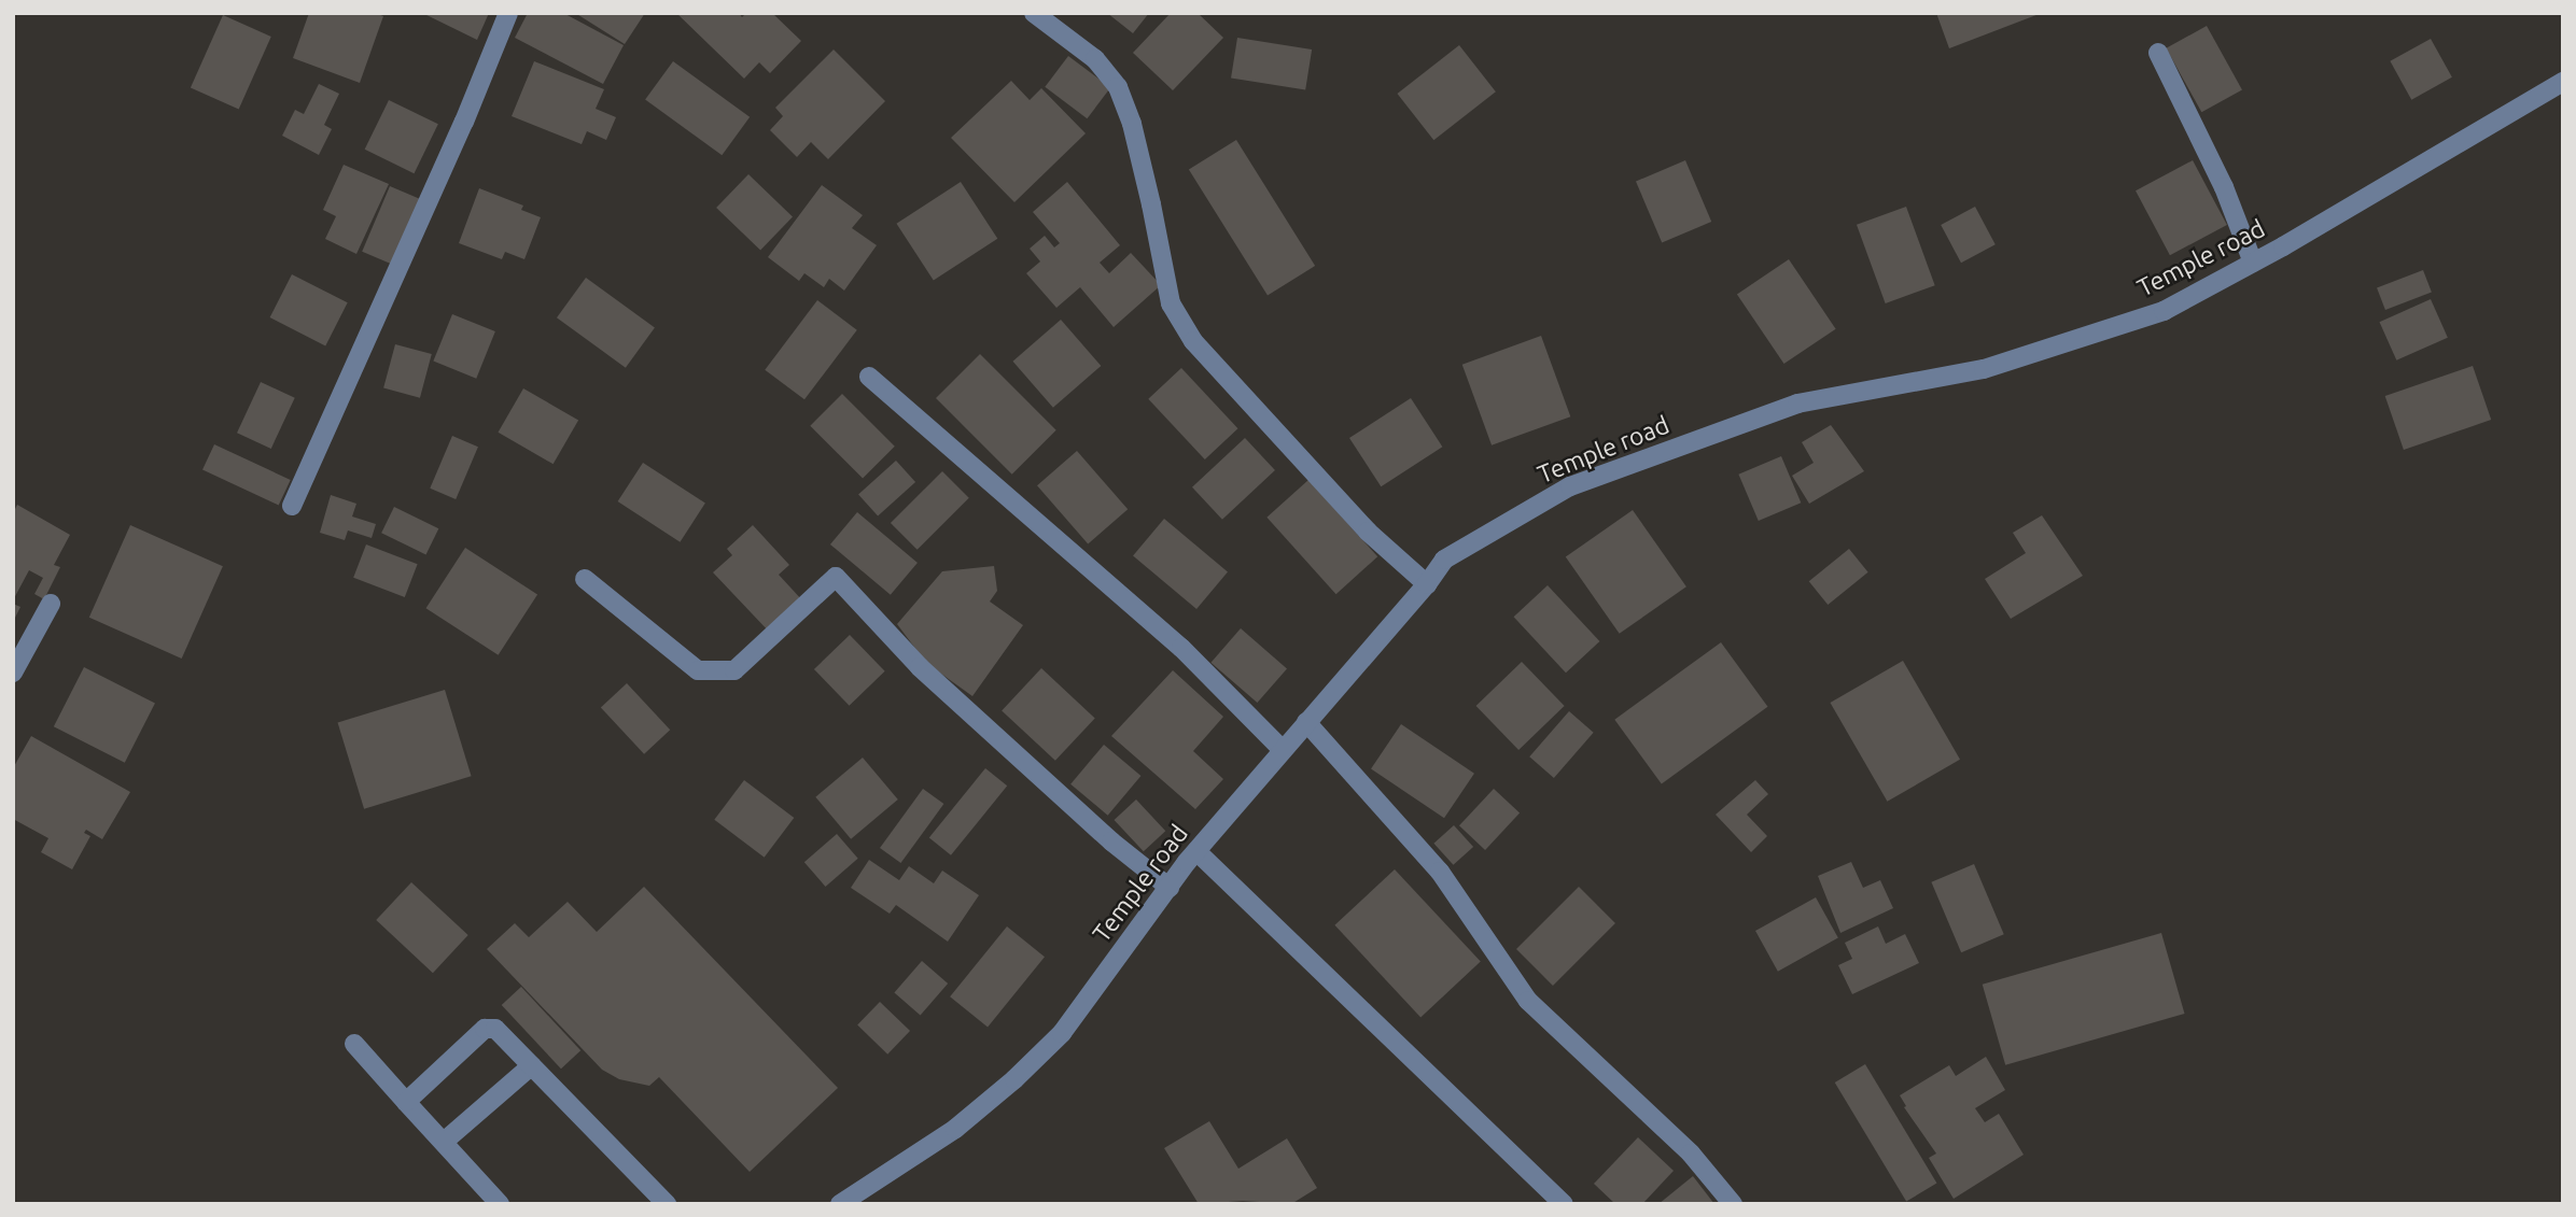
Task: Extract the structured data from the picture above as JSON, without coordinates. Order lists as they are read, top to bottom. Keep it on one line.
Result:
{"streets":{"street":["Temple road"]}}
